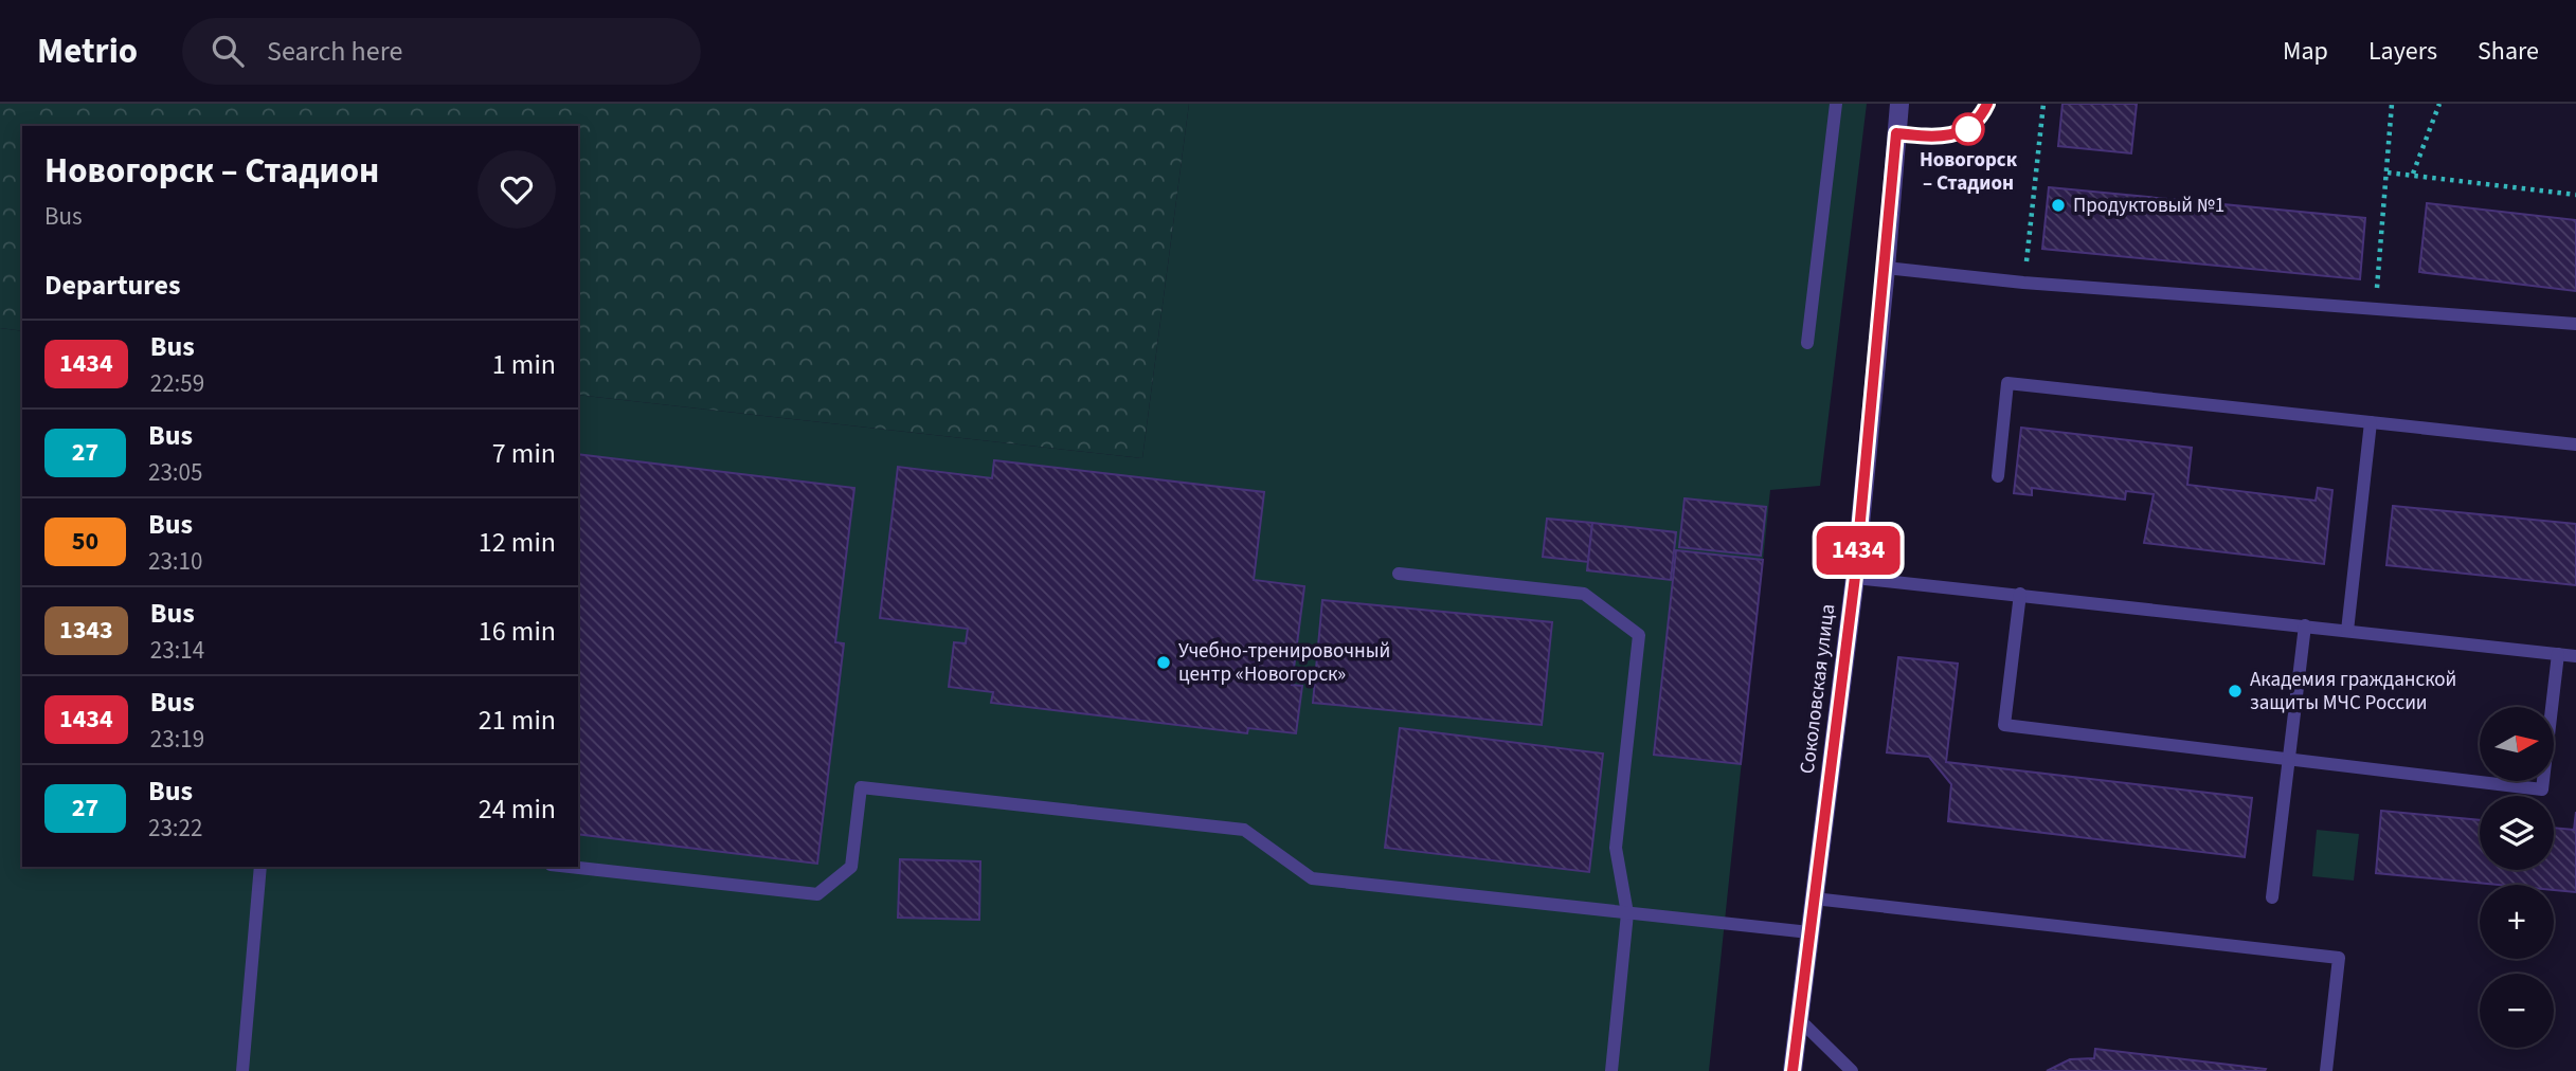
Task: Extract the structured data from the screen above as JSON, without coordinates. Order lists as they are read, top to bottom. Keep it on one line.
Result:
{"streets":{"street":["Соколовская улица"]},"places":["Новогорск – Стадион","Продуктовый №1","Учебно-тренировочный центр «Новогорск»","Академия гражданской защиты МЧС России"],"lines":["bus line 1434"],"north":"right","page":{"header":"Metrio","search":"Search here","nav":["Map","Layers","Share"],"on_map":"1434","heading":[["Новогорск – Стадион","Bus"],"Departures"],"list":[{"mark":"1434","name":"Bus","note":"22:59","value":"1 min"},{"mark":"27","name":"Bus","note":"23:05","value":"7 min"},{"mark":"50","name":"Bus","note":"23:10","value":"12 min"},{"mark":"1343","name":"Bus","note":"23:14","value":"16 min"},{"mark":"1434","name":"Bus","note":"23:19","value":"21 min"},{"mark":"27","name":"Bus","note":"23:22","value":"24 min"}],"map_buttons":["+","−"]}}
